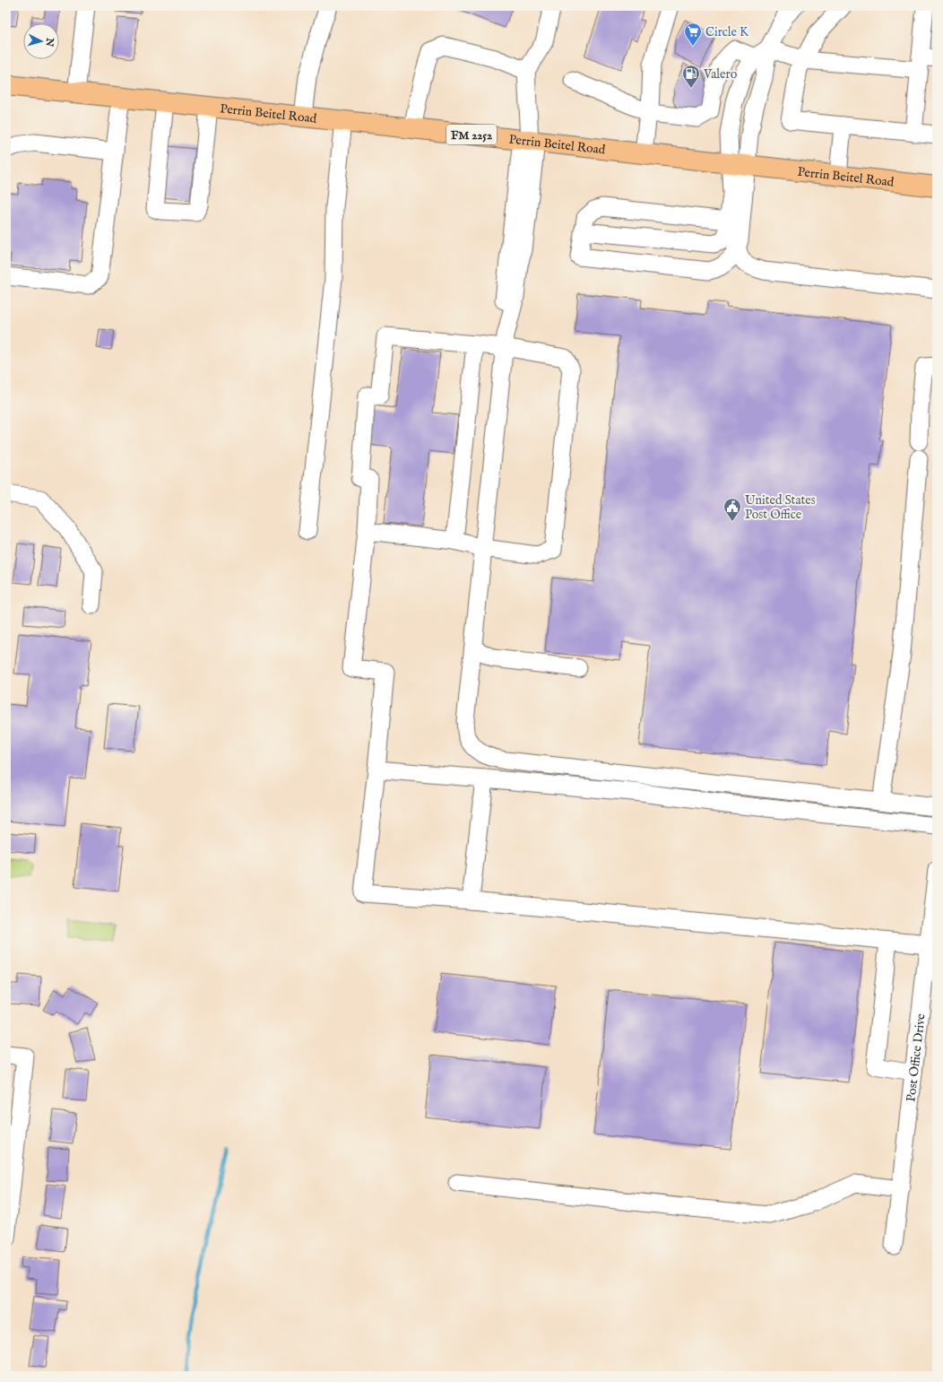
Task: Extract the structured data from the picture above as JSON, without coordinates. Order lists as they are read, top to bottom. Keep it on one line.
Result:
{"streets":{"main road":["Perrin Beitel Road","FM 2252"],"street":["Post Office Drive"]},"places":{"supermarket":["Circle K"],"fuel station":["Valero"],"public building":["United States Post Office"]},"north":"right"}
